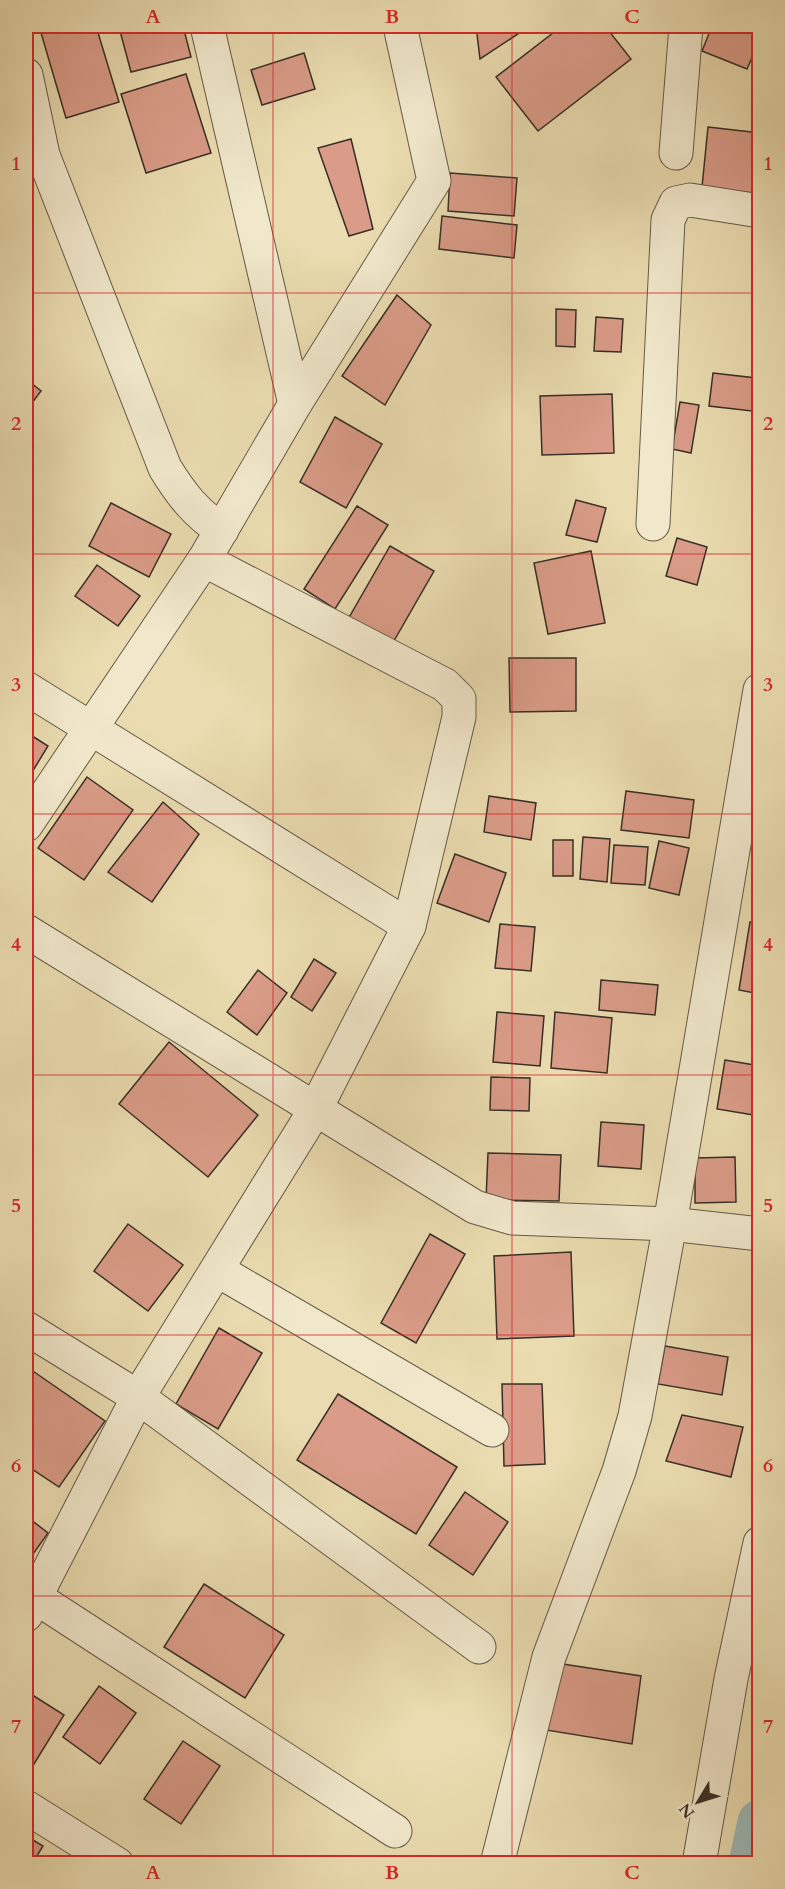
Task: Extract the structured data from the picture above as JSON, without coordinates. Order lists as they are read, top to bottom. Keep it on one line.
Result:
{"north":"bottom left","grid":{"columns":["A","B","C"],"rows":["1","2","3","4","5","6","7"]}}
